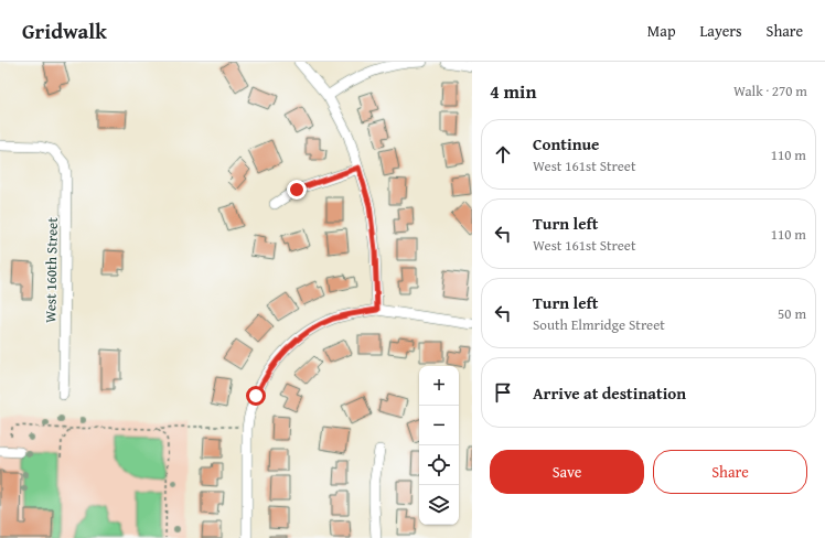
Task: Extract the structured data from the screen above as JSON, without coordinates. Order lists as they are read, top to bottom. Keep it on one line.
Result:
{"streets":{"street":["West 160th Street"]},"page":{"header":"Gridwalk","nav":["Map","Layers","Share"],"heading":["4 min","Walk · 270 m"],"list":[["Continue","West 161st Street","110 m"],["Turn left","West 161st Street","110 m"],["Turn left","South Elmridge Street","50 m"],"Arrive at destination"],"map_buttons":["+","−"],"buttons":["Save","Share"]}}
